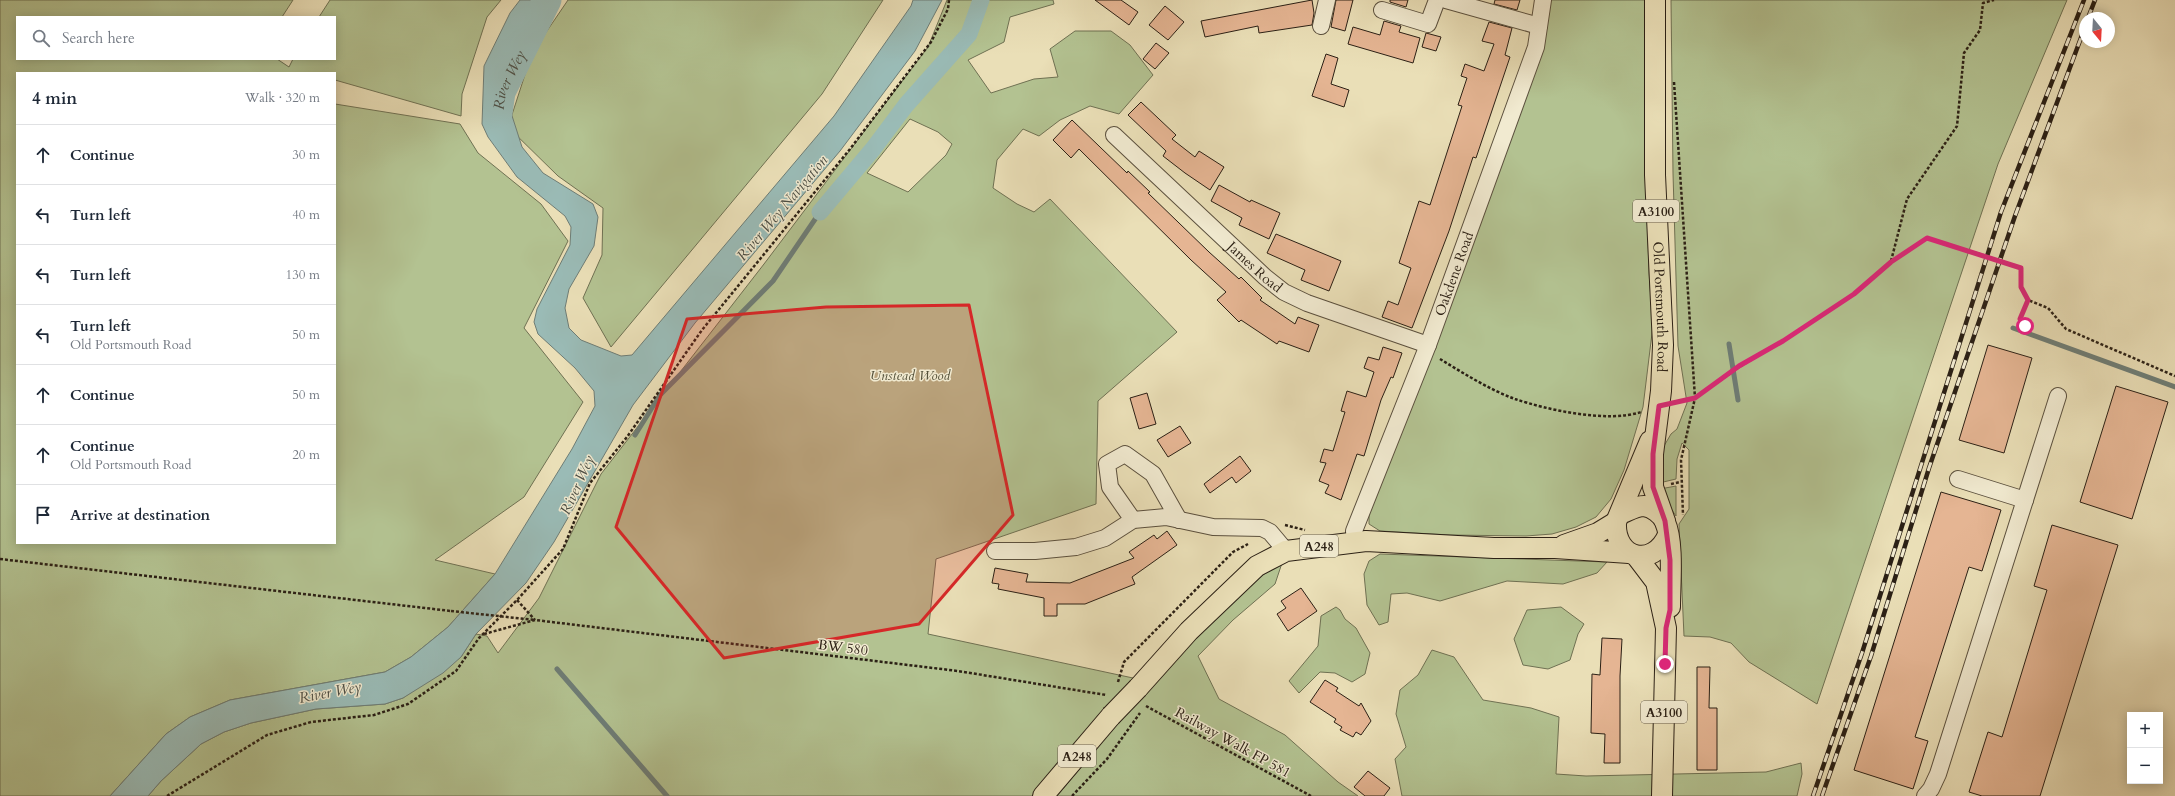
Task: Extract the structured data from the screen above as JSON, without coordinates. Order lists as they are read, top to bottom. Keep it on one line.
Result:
{"streets":{"main road":["A3100","Old Portsmouth Road","A248"],"street":["James Road","Oakdene Road"],"path":["BW 580","Railway Walk FP 581"]},"crossings":[["A3100","Old Portsmouth Road"],["A3100","A248"],["James Road","Oakdene Road"],["Oakdene Road","A248"],["Old Portsmouth Road","A248"],["A248","Railway Walk FP 581"]],"water":["River Wey","River Wey Navigation"],"parks":["Unstead Wood"],"north":"bottom","page":{"search":"Search here","heading":["4 min","Walk · 320 m"],"list":[["Continue","30 m"],["Turn left","40 m"],["Turn left","130 m"],["Turn left","Old Portsmouth Road","50 m"],["Continue","50 m"],["Continue","Old Portsmouth Road","20 m"],"Arrive at destination"],"map_buttons":["+","−"]}}
